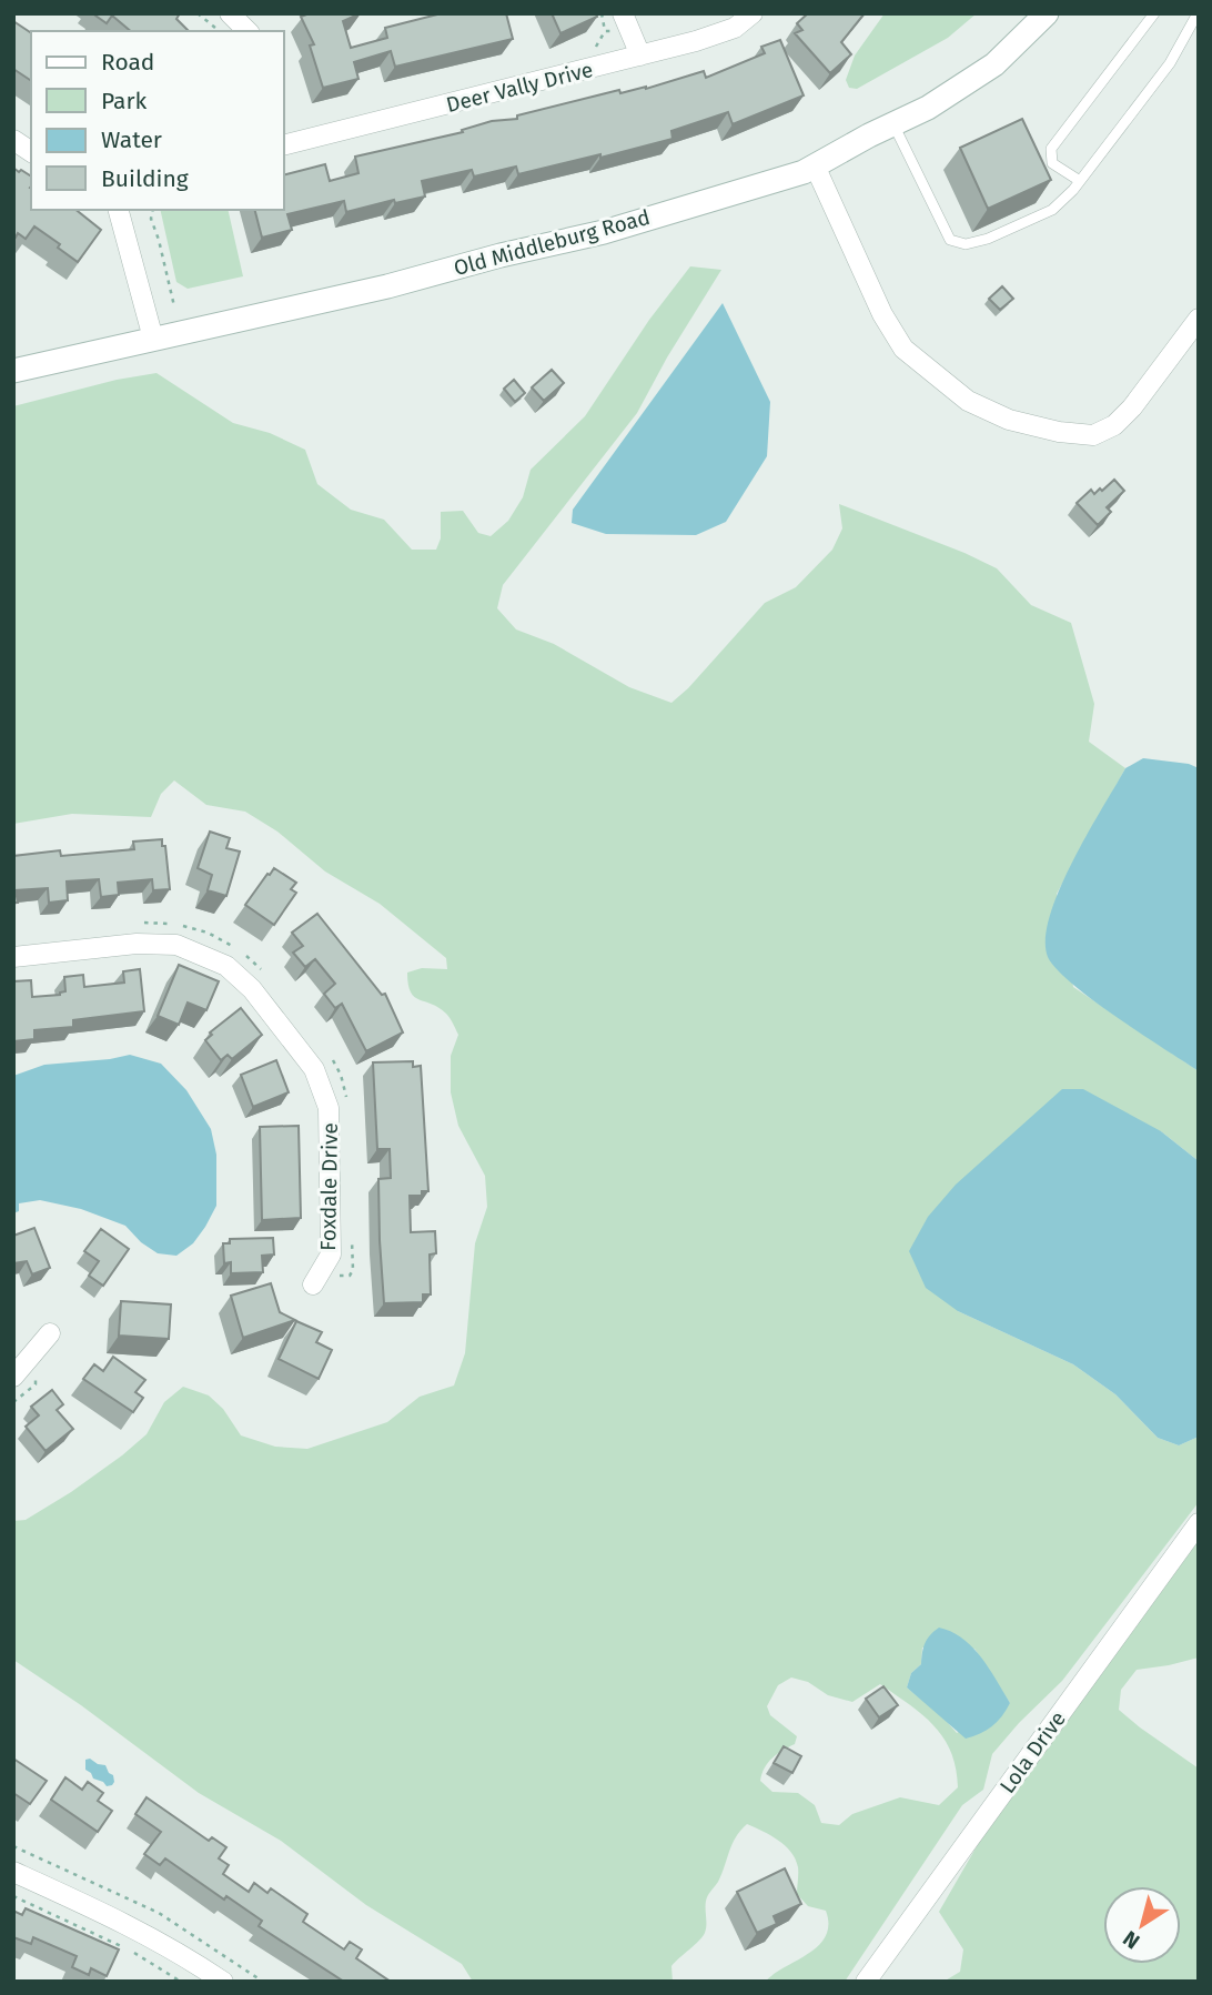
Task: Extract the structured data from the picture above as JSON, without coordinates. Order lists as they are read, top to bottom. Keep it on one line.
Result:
{"streets":{"main road":["Old Middleburg Road"],"street":["Deer Vally Drive","Foxdale Drive","Lola Drive"]},"legend":["Road","Park","Water","Building"],"north":"bottom left"}
